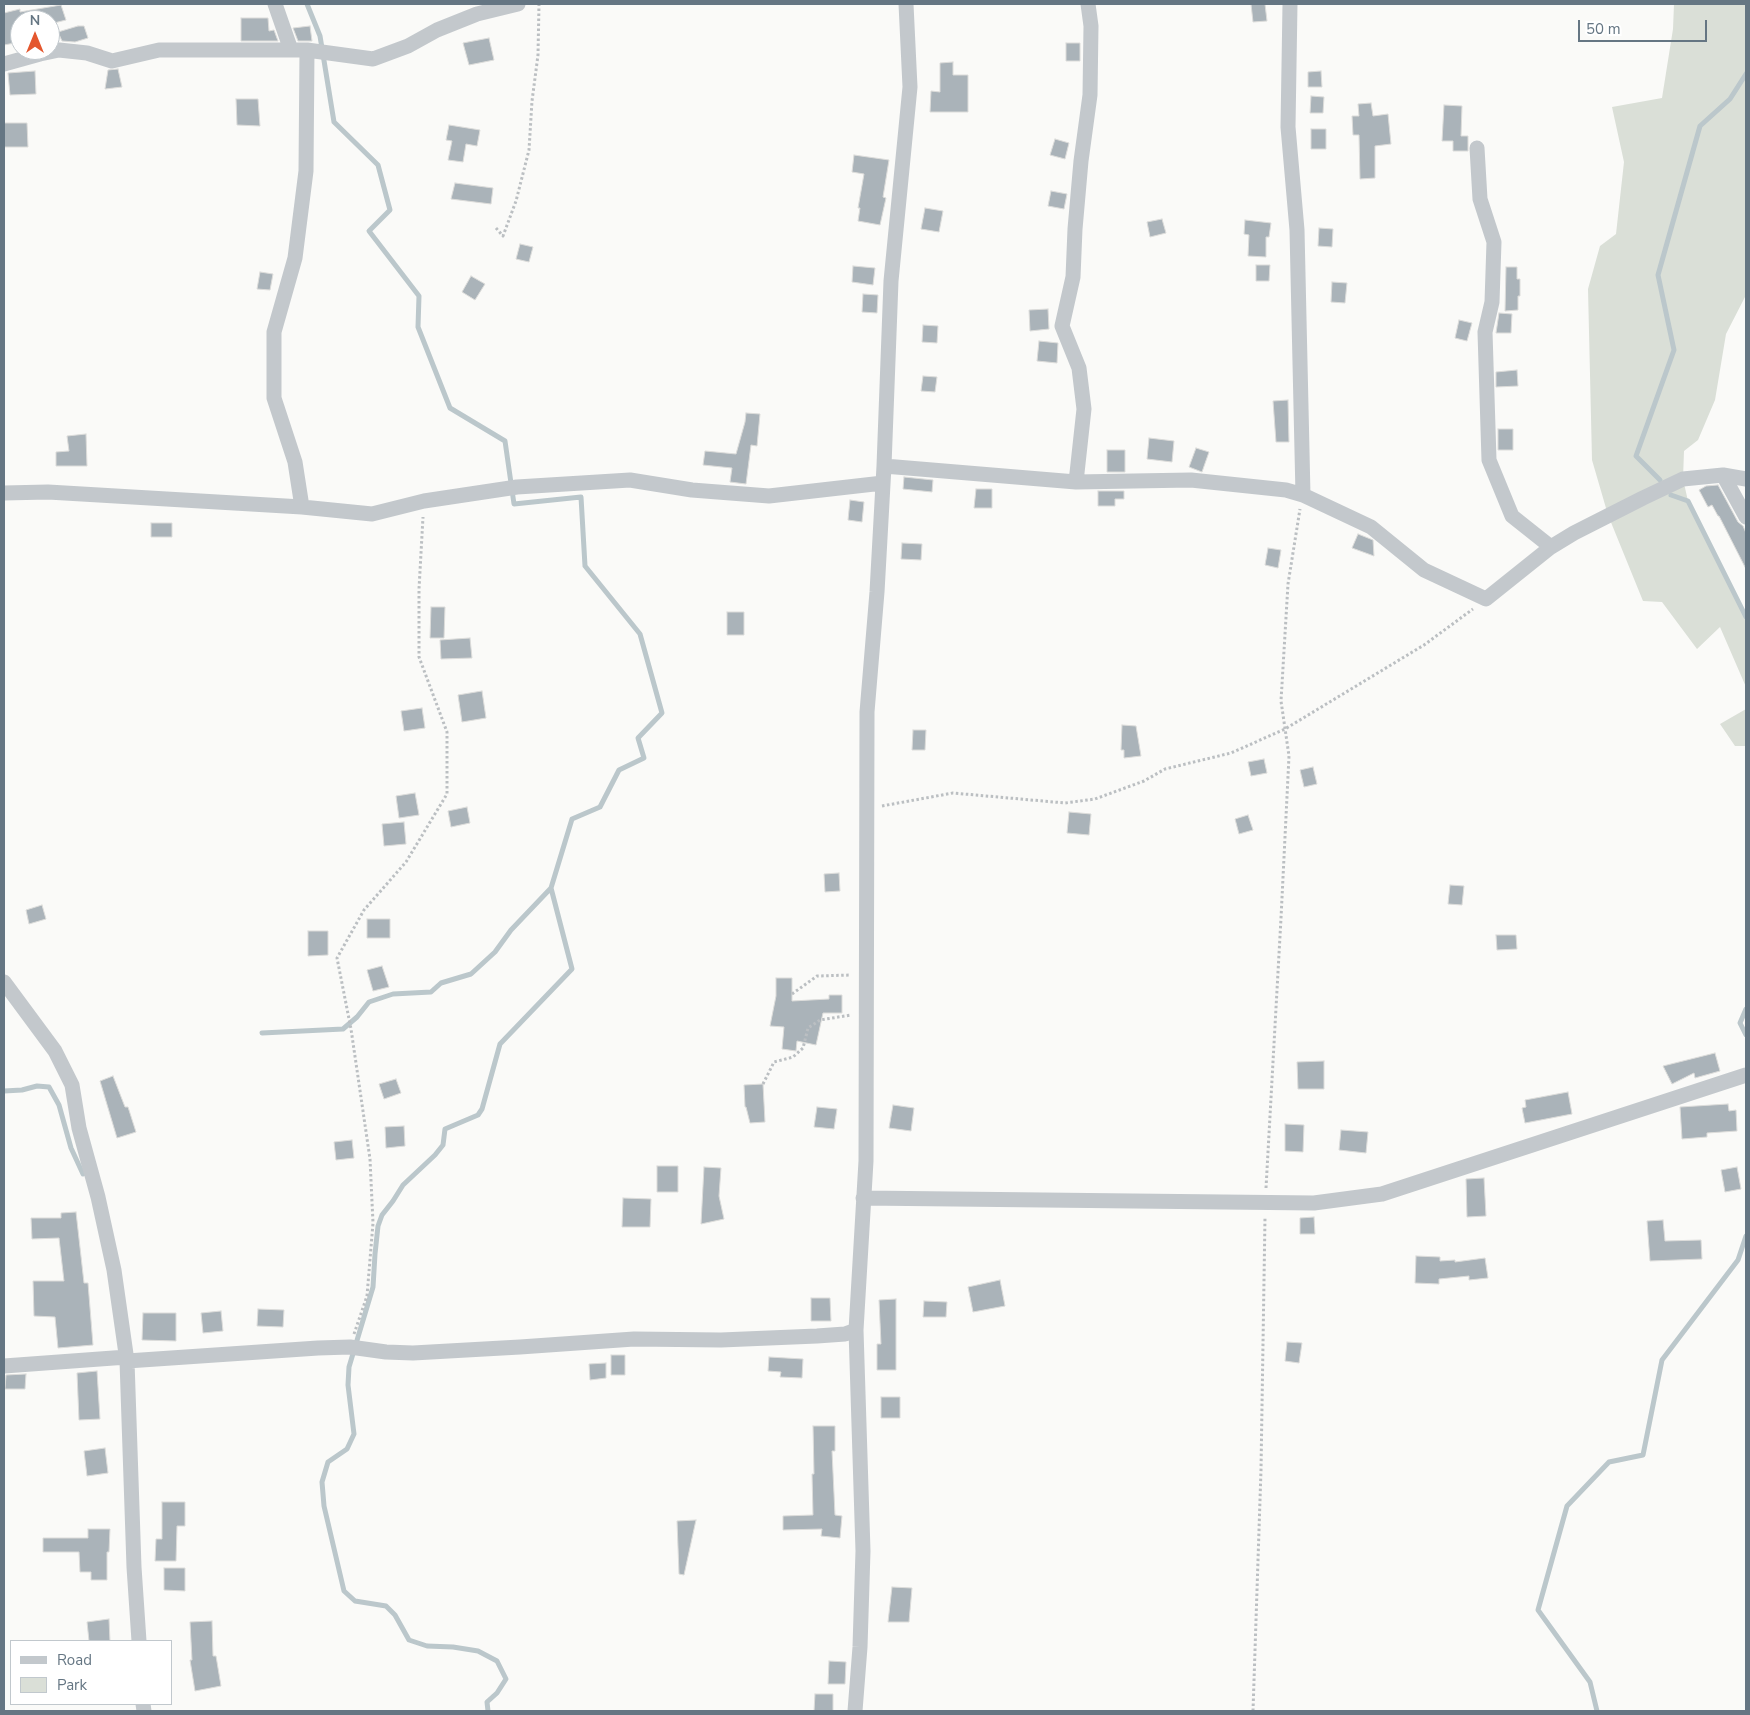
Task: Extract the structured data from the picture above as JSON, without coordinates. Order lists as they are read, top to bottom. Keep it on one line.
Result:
{"legend":["Road","Park"],"scale_bar":"50 m","north":"top"}
